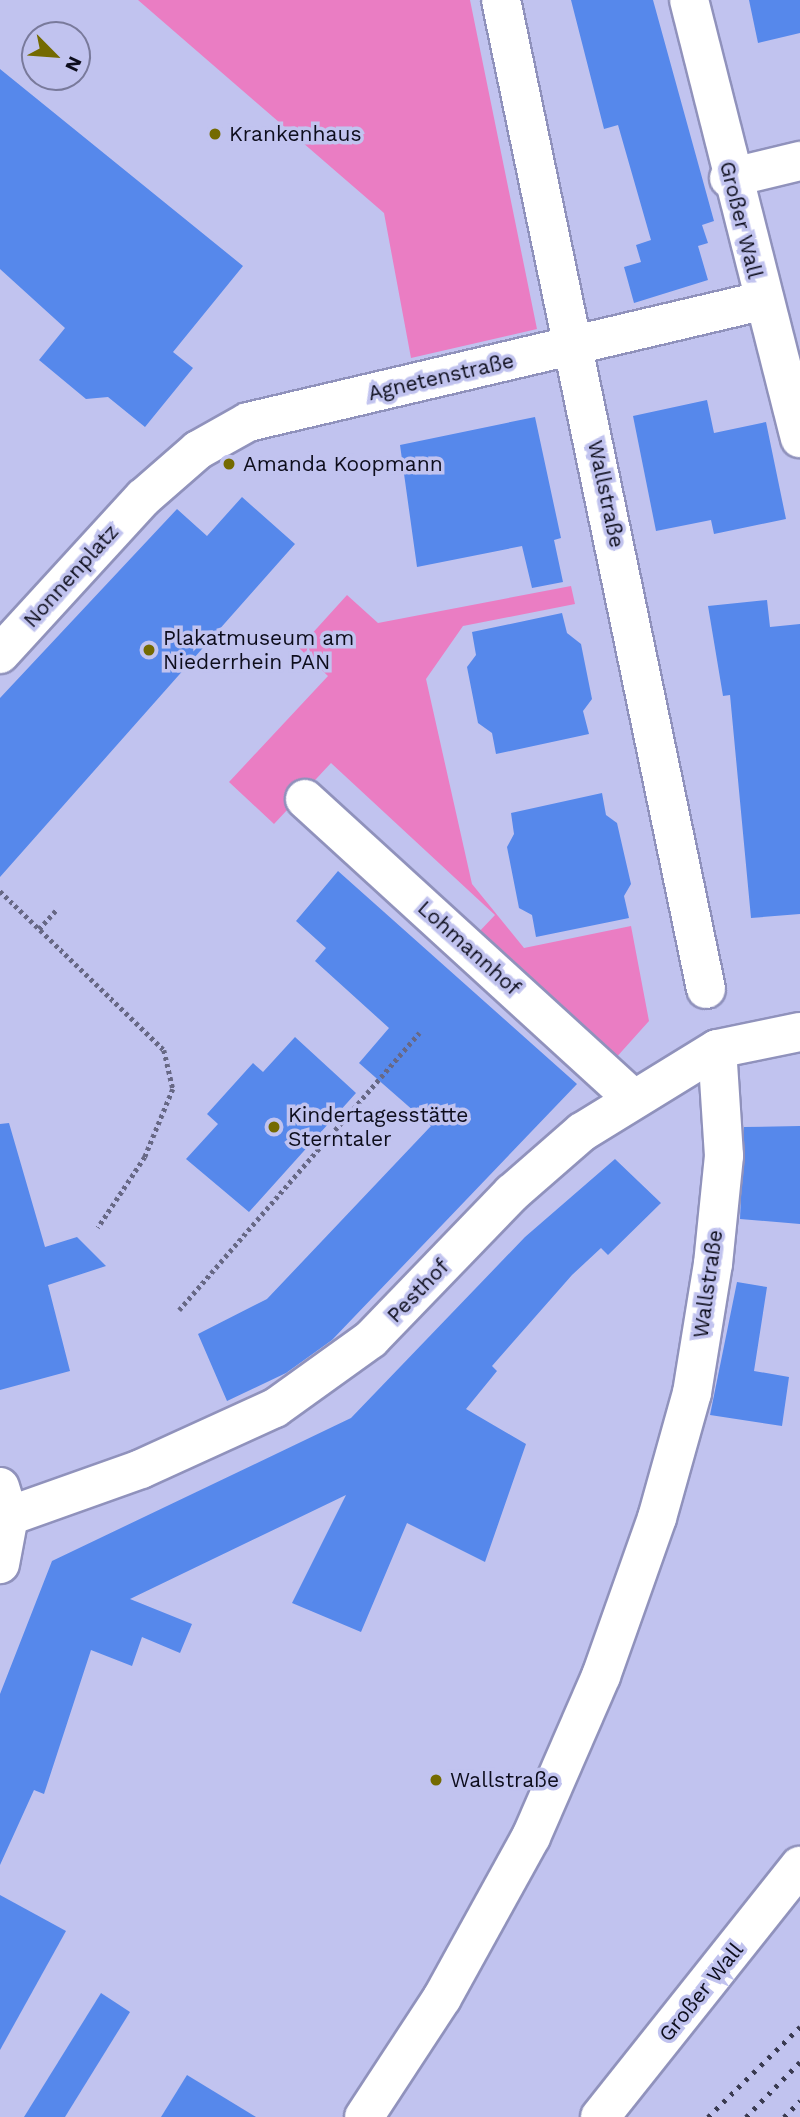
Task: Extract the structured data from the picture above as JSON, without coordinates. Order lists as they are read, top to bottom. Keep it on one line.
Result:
{"streets":{"street":["Großer Wall","Agnetenstraße","Wallstraße","Nonnenplatz","Lohmannhof","Pesthof"]},"crossings":[["Großer Wall","Agnetenstraße"],["Agnetenstraße","Wallstraße"],["Agnetenstraße","Nonnenplatz"],["Wallstraße","Pesthof"],["Lohmannhof","Pesthof"]],"places":["Krankenhaus","Amanda Koopmann","Plakatmuseum am Niederrhein PAN","Kindertagesstätte Sterntaler","Wallstraße"],"north":"bottom right"}
